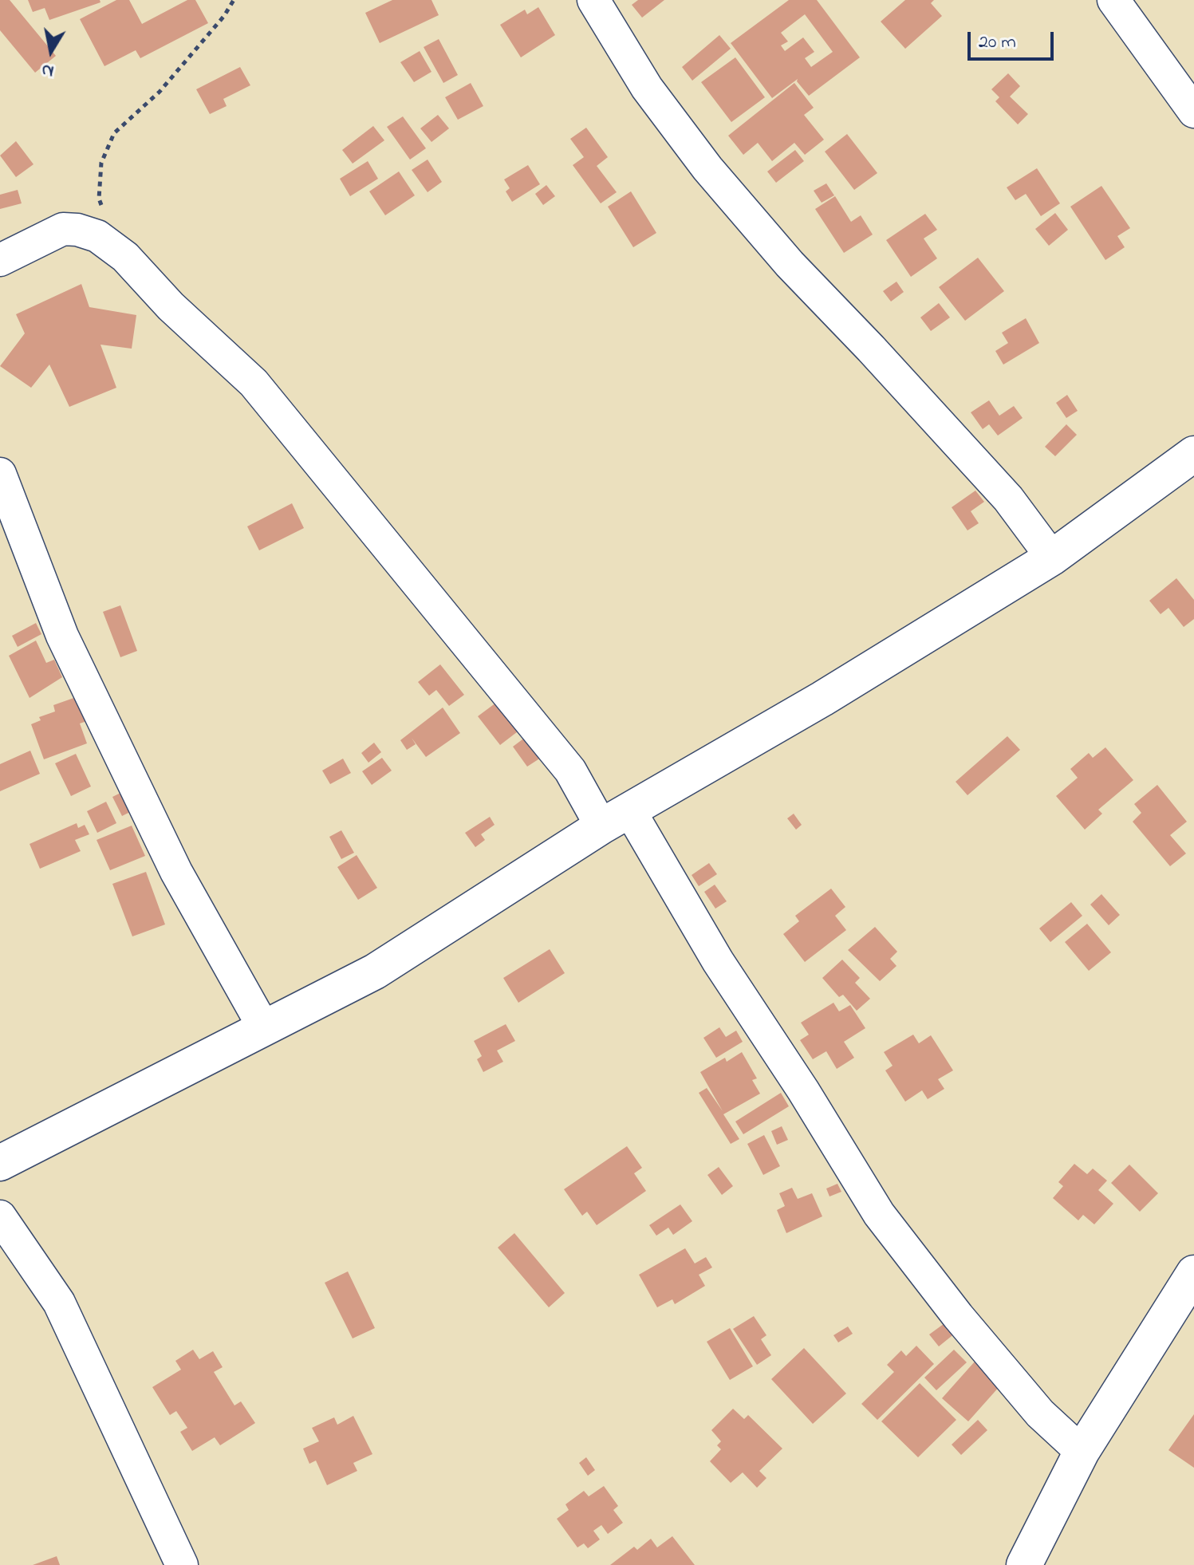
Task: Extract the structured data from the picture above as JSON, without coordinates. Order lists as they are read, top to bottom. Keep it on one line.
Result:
{"scale_bar":"20 m","north":"bottom"}
